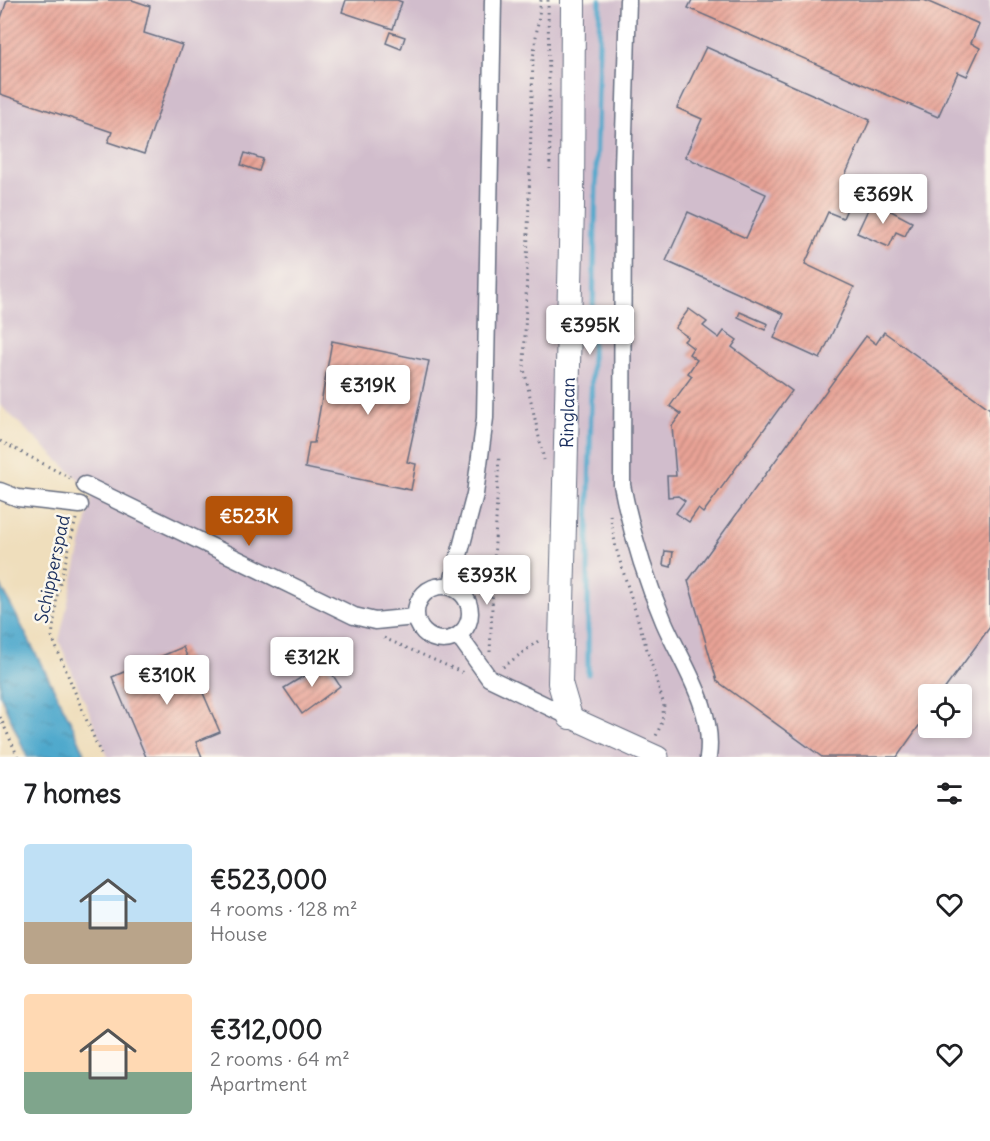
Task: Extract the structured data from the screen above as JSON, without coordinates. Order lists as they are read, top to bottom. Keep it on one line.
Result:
{"streets":{"main road":["Ringlaan"],"path":["Schipperspad"]},"page":{"price":["€369K","€395K","€319K","€523K","€393K","€312K","€310K"],"heading":"7 homes","list":[{"name":"€523,000","note":"4 rooms · 128 m² · House"},{"name":"€312,000","note":"2 rooms · 64 m² · Apartment"}]}}
